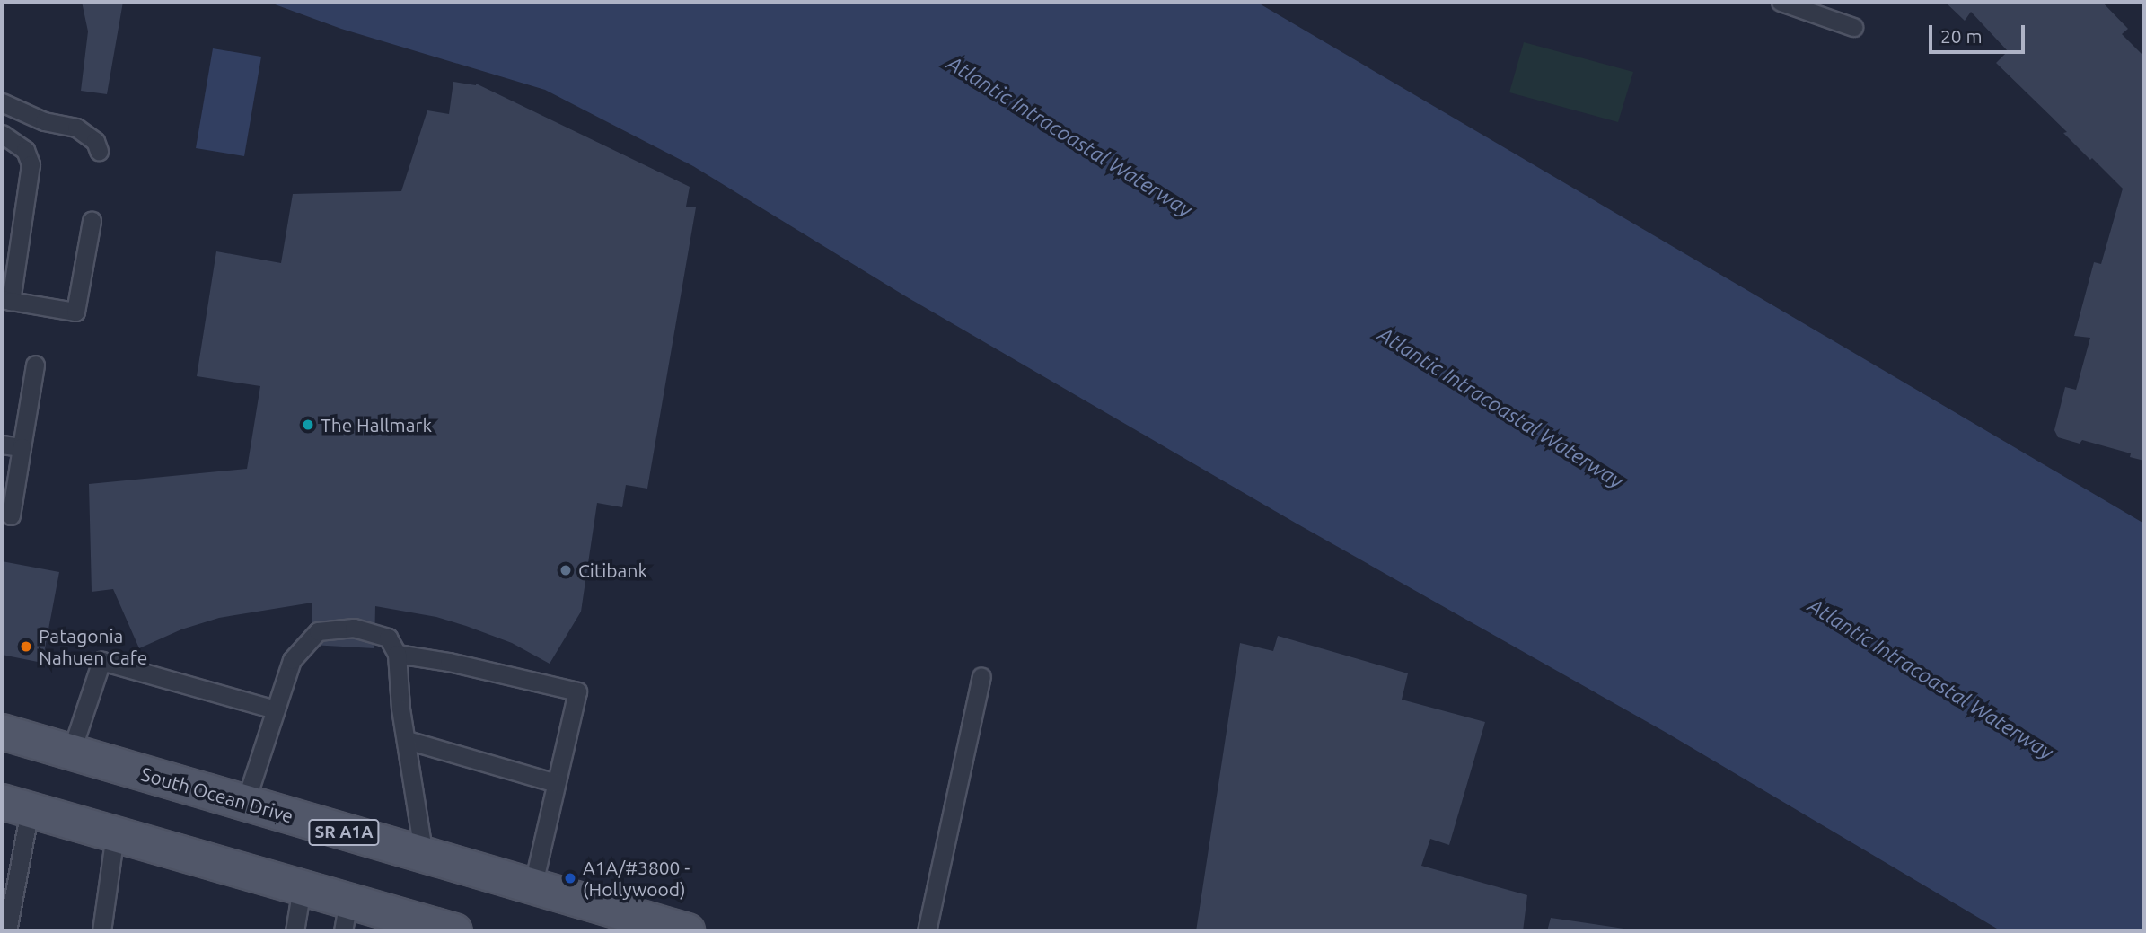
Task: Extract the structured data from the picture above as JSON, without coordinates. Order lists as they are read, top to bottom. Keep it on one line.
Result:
{"streets":{"main road":["South Ocean Drive","SR A1A"]},"water":["Atlantic Intracoastal Waterway"],"places":["The Hallmark","Citibank","Patagonia Nahuen Cafe","A1A/#3800 - (Hollywood)"],"scale_bar":"20 m"}
